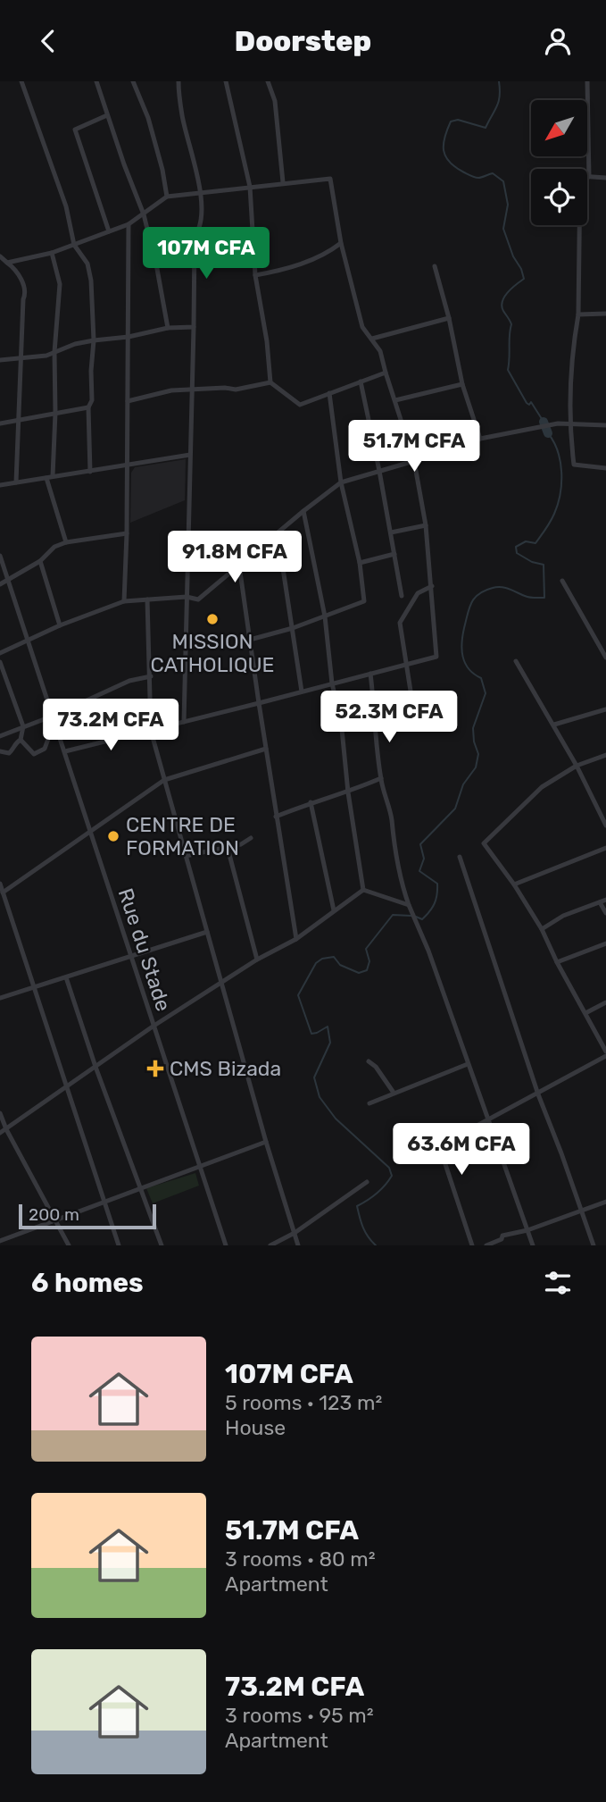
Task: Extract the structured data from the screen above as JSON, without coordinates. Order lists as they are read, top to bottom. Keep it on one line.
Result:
{"streets":{"street":["Rue du Stade"]},"places":{"other":["MISSION CATHOLIQUE","CENTRE DE FORMATION"],"health":["CMS Bizada"]},"scale_bar":"200 m","north":"bottom left","page":{"header":"Doorstep","price":["107M CFA","51.7M CFA","91.8M CFA","52.3M CFA","73.2M CFA","63.6M CFA"],"scale":"200 m","heading":"6 homes","list":[{"name":"107M CFA","note":"5 rooms · 123 m² · House"},{"name":"51.7M CFA","note":"3 rooms · 80 m² · Apartment"},{"name":"73.2M CFA","note":"3 rooms · 95 m² · Apartment"}]}}
